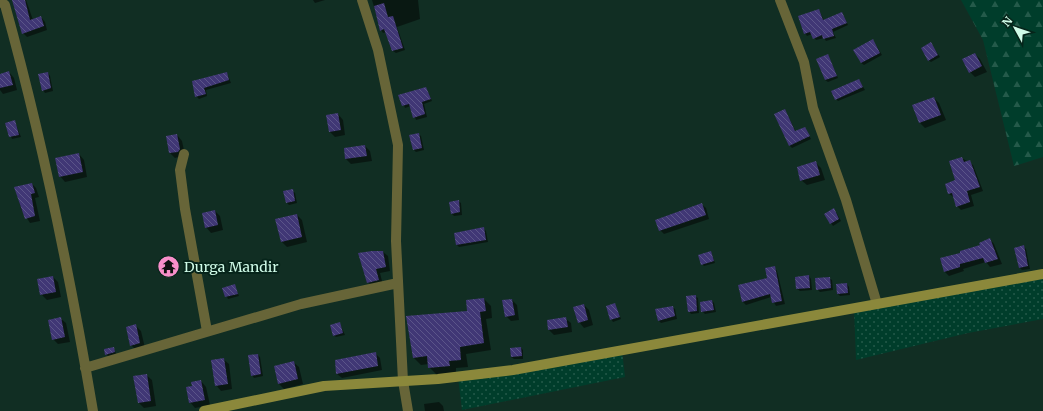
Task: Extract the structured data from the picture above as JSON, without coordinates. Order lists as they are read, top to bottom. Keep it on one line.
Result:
{"places":{"temple":["Durga Mandir"]},"north":"top left"}
